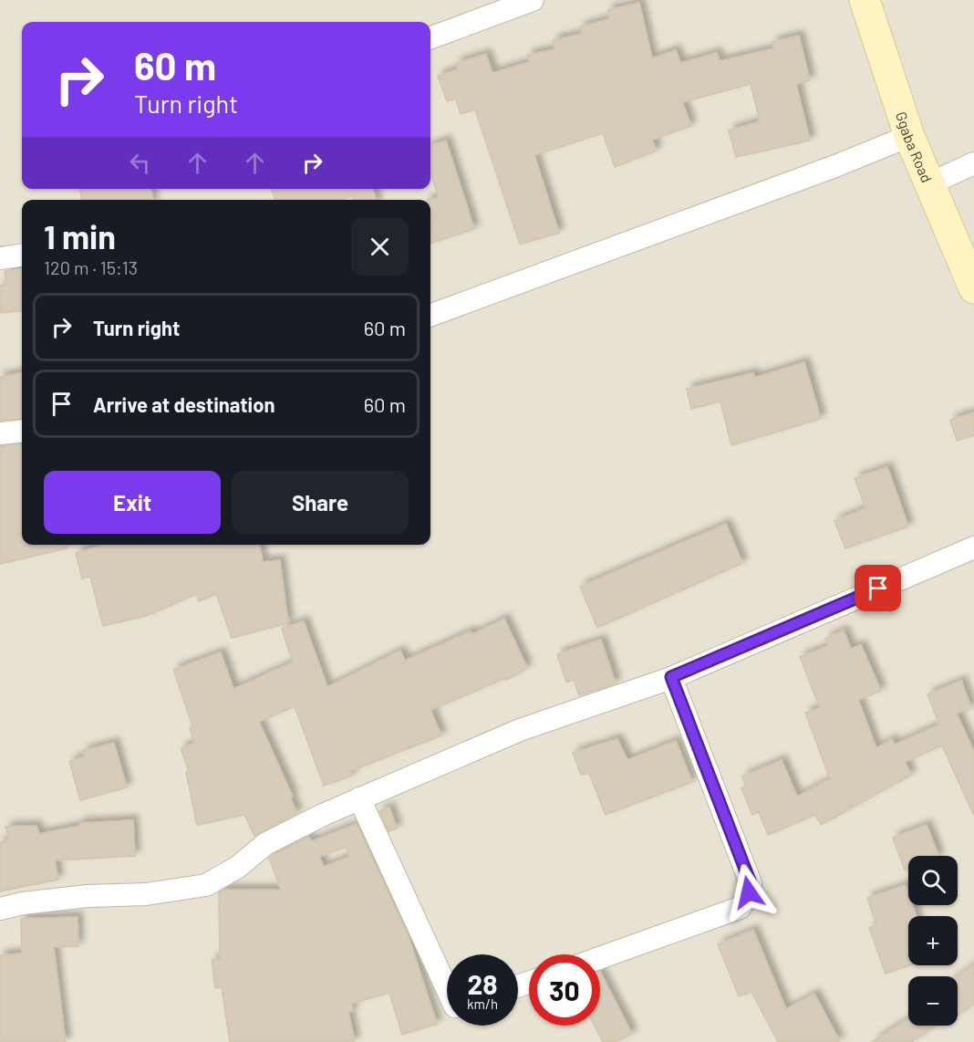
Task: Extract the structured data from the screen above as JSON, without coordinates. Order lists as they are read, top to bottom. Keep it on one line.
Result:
{"streets":{"main road":["Ggaba Road"]},"page":{"turn":["60 m","Turn right"],"heading":["1 min","120 m · 15:13"],"list":[{"name":"Turn right","value":"60 m"},{"name":"Arrive at destination","value":"60 m"}],"buttons":["Exit","Share"],"map_buttons":["+","−"],"speed":"28 km/h","limit":"30"}}
